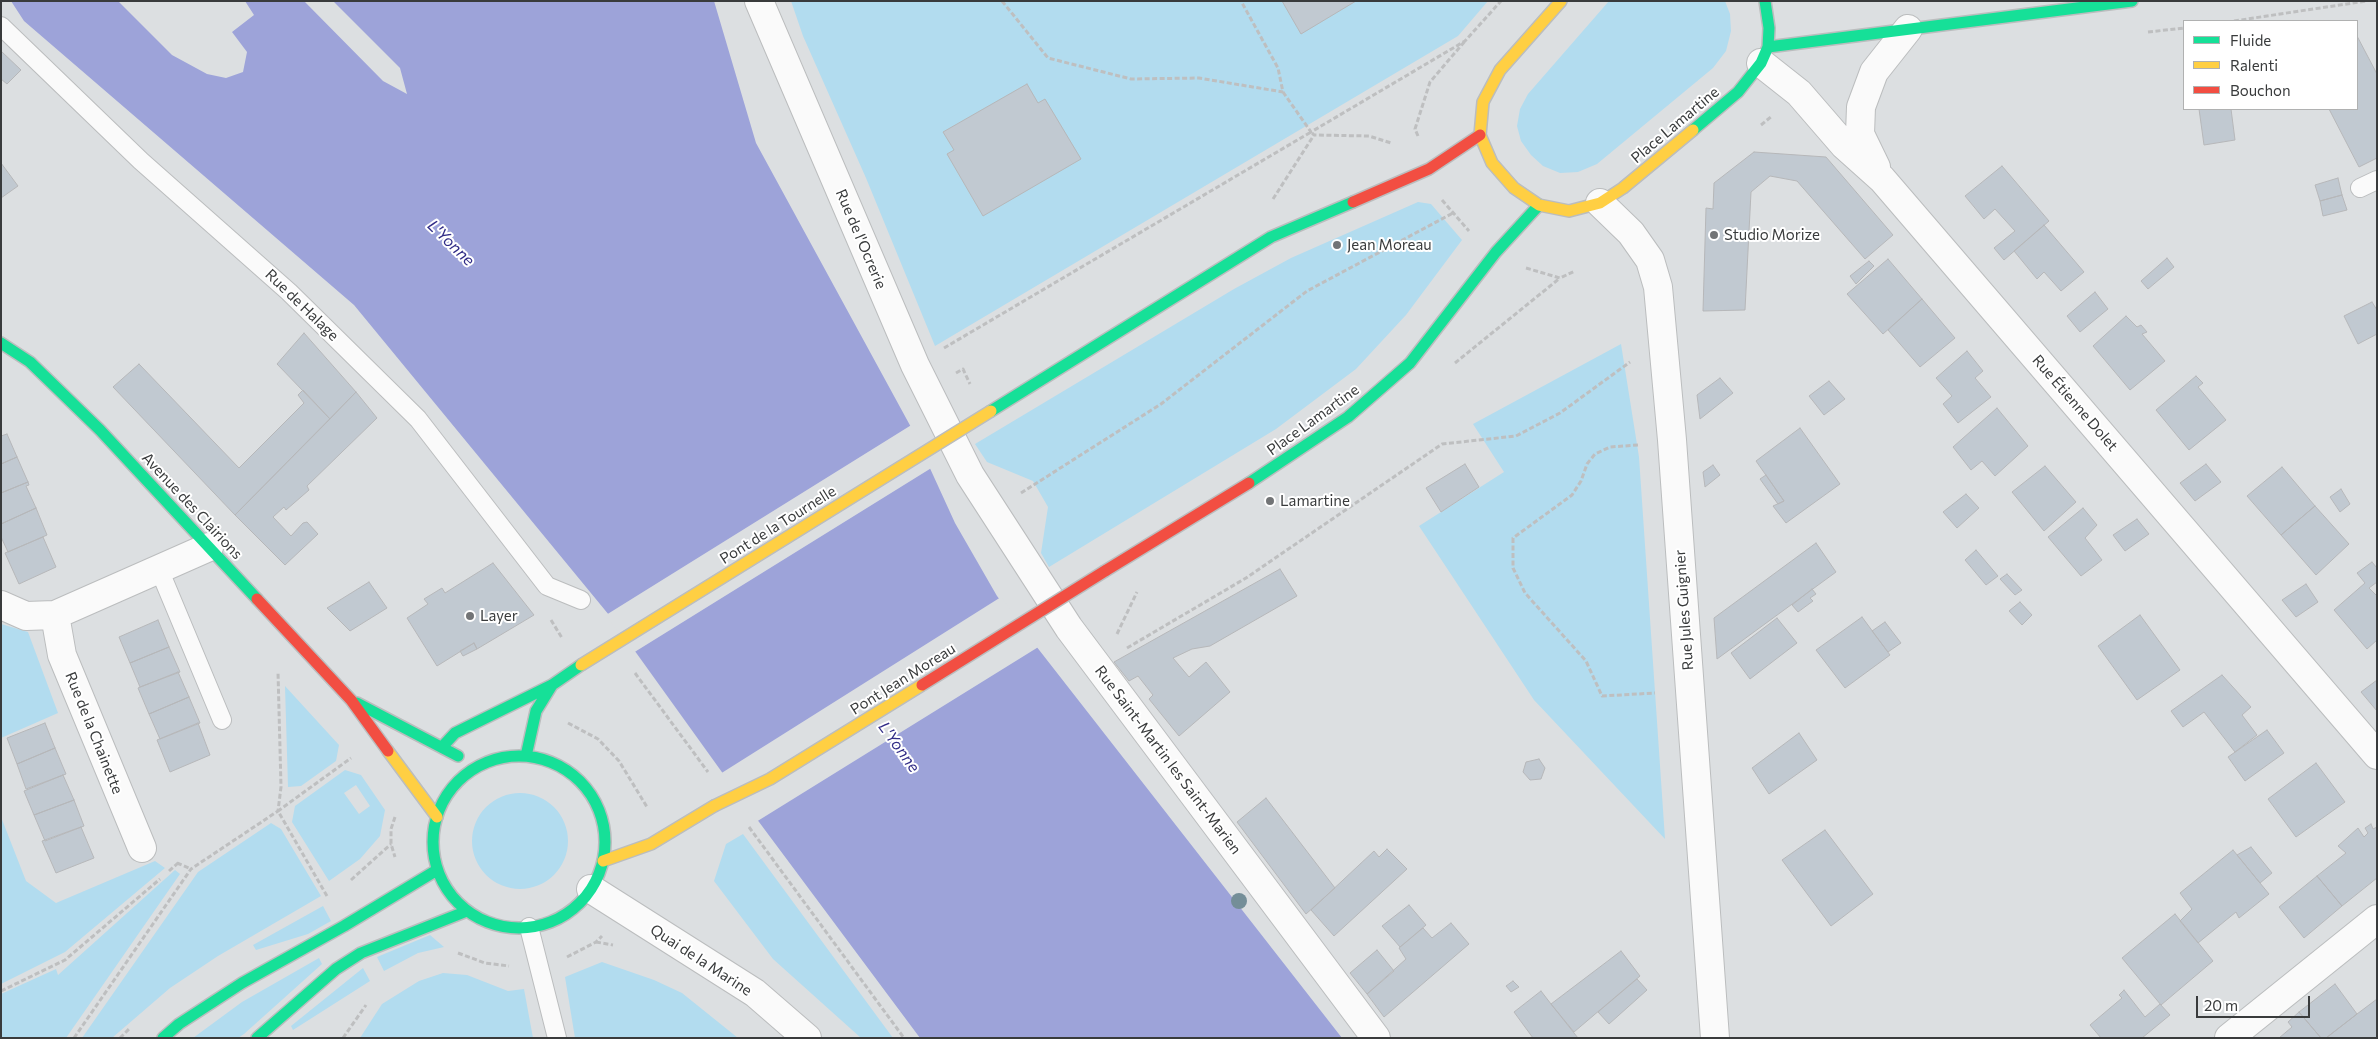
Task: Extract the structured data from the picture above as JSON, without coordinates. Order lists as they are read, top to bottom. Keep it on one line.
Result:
{"streets":{"main road":["Place Lamartine","Avenue des Clairions","Pont de la Tournelle","Pont Jean Moreau"],"street":["Rue de l'Ocrerie","Rue Étienne Dolet","Rue Jules Guignier","Rue de la Chainette","Rue Saint-Martin les Saint-Marien","Quai de la Marine"],"lane":["Rue de Halage"]},"crossings":[["Place Lamartine","Rue Étienne Dolet"],["Place Lamartine","Pont de la Tournelle"],["Place Lamartine","Rue Jules Guignier"],["Place Lamartine","Pont Jean Moreau"],["Rue de l'Ocrerie","Rue Saint-Martin les Saint-Marien"],["Avenue des Clairions","Pont de la Tournelle"],["Avenue des Clairions","Pont Jean Moreau"],["Avenue des Clairions","Quai de la Marine"],["Pont Jean Moreau","Quai de la Marine"]],"water":["L'Yonne"],"places":["Studio Morize","Jean Moreau","Lamartine","Layer"],"legend":["Fluide","Ralenti","Bouchon"],"scale_bar":"20 m"}
